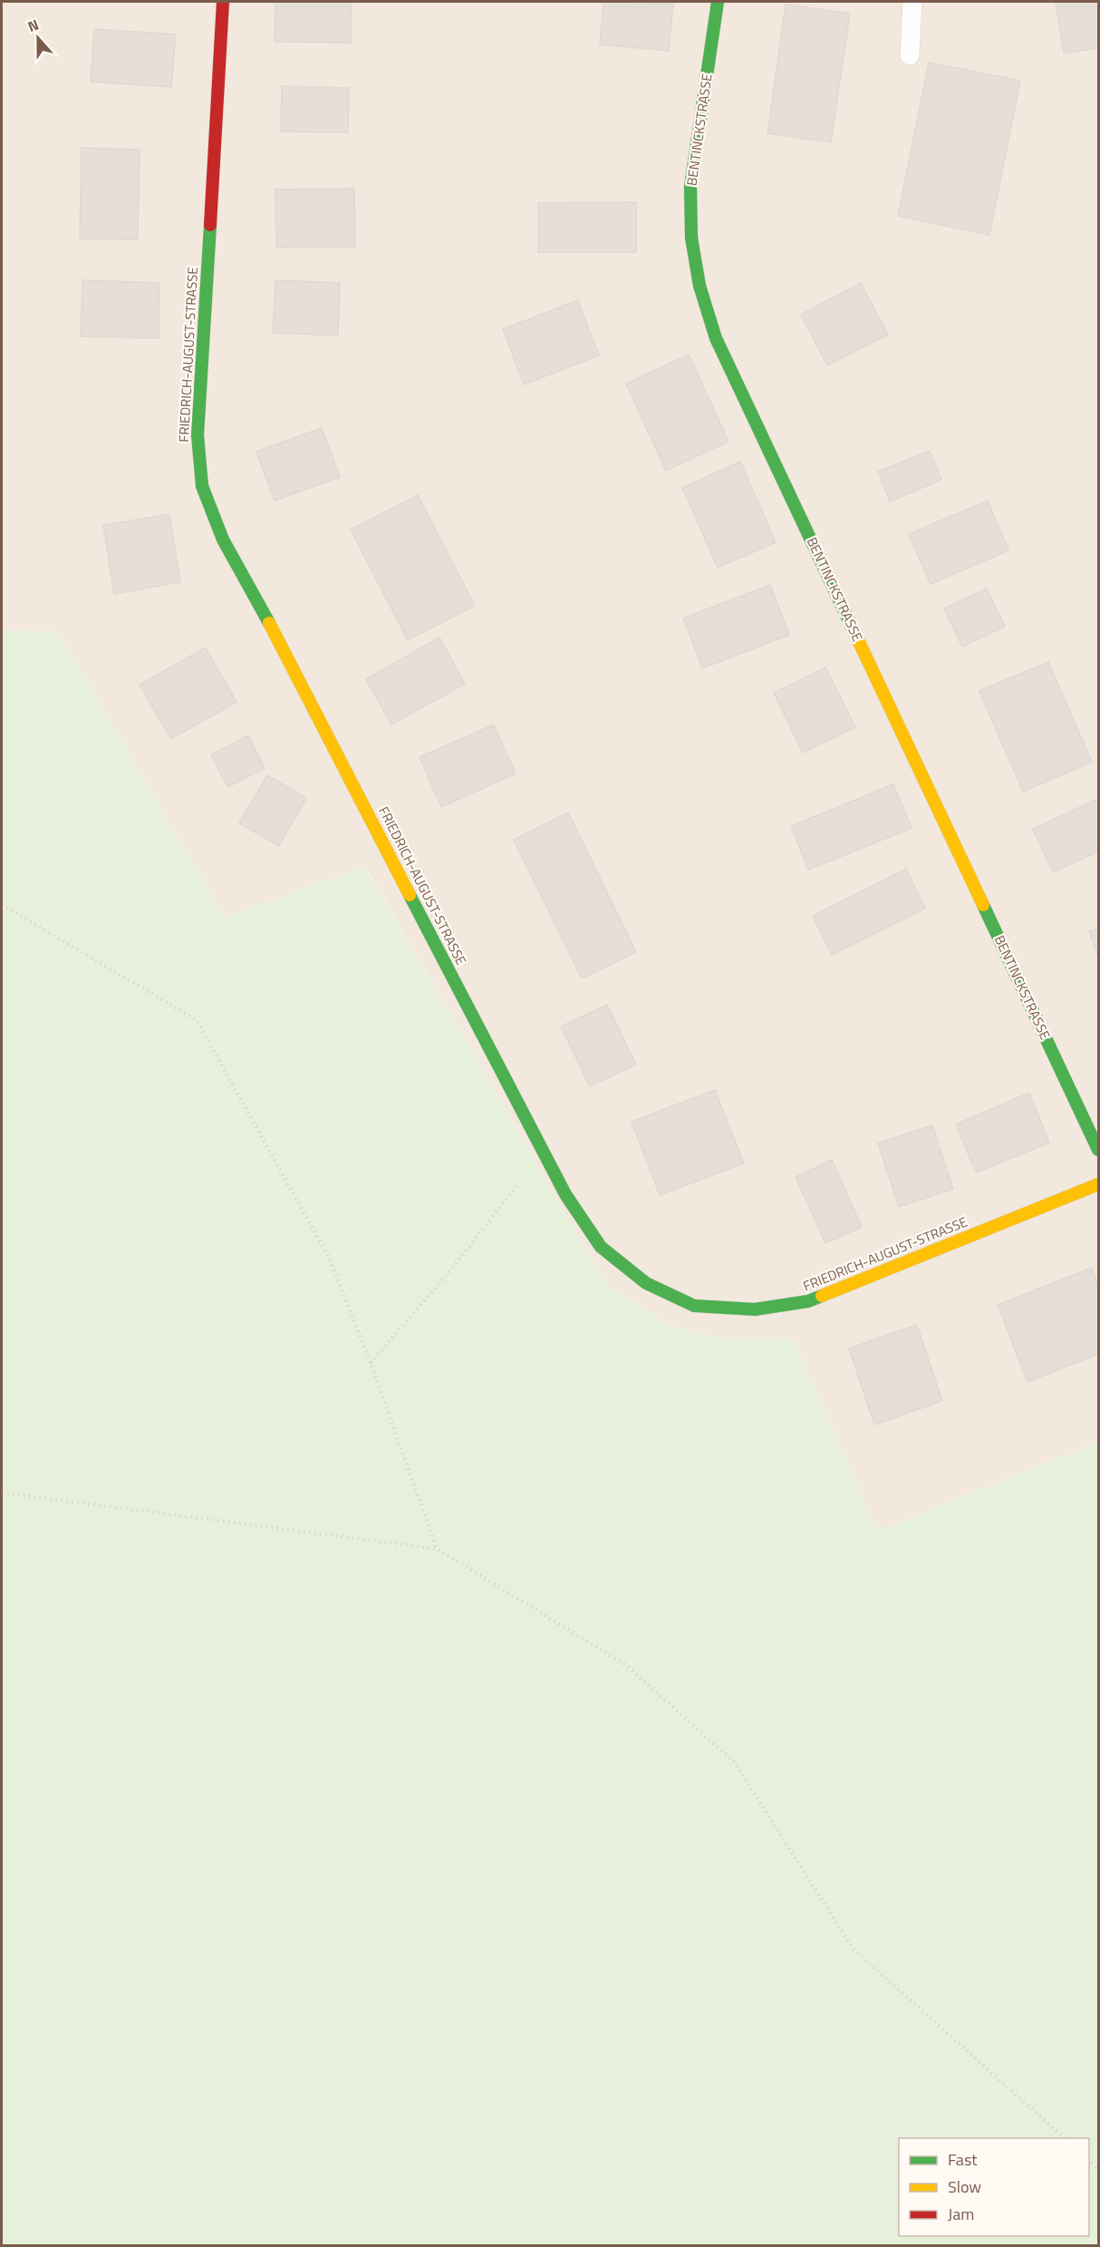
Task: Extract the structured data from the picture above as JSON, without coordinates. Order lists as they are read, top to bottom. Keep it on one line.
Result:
{"streets":{"street":["BENTINCKSTRASSE","FRIEDRICH-AUGUST-STRASSE"]},"legend":["Fast","Slow","Jam"],"north":"top"}
